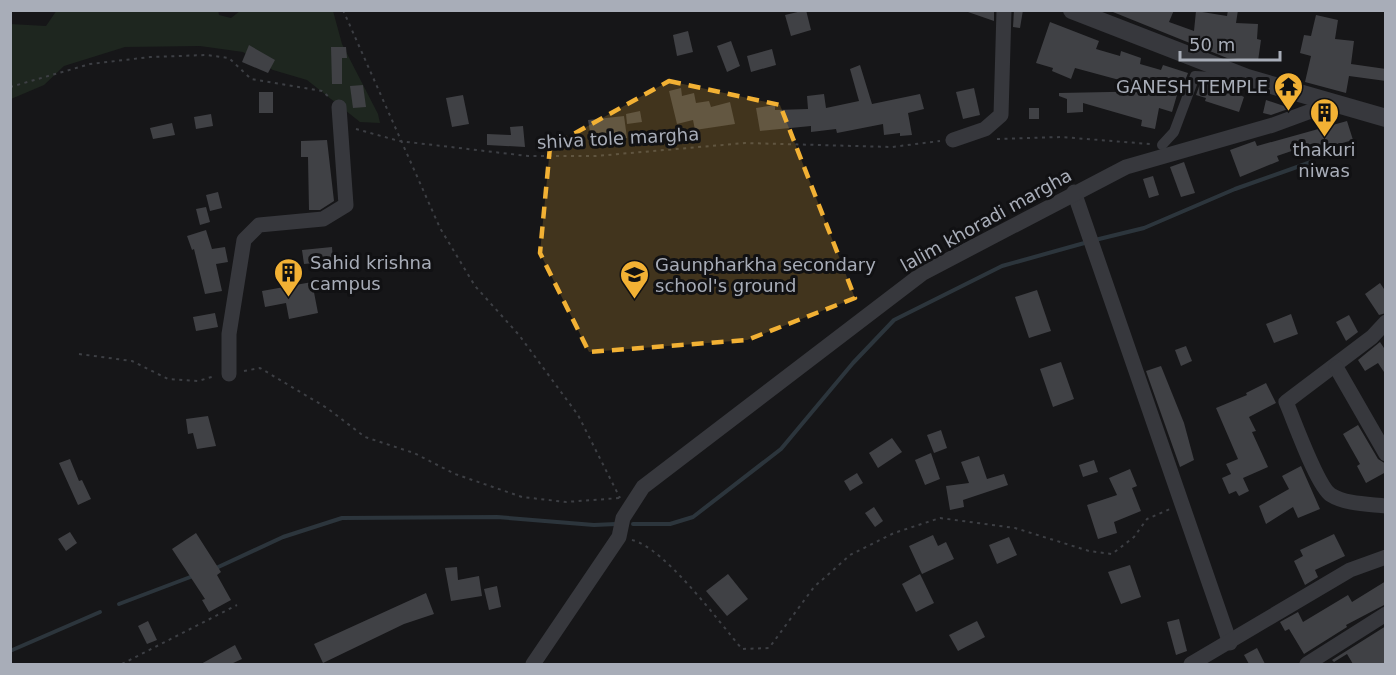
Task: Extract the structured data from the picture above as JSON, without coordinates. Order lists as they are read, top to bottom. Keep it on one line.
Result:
{"streets":{"street":["lalim khoradi margha"],"path":["shiva tole margha"]},"places":{"temple":["GANESH TEMPLE"],"building":["thakuri niwas","Sahid krishna campus"],"school or university":["Gaunpharkha secondary school's ground"]},"scale_bar":"50 m"}
